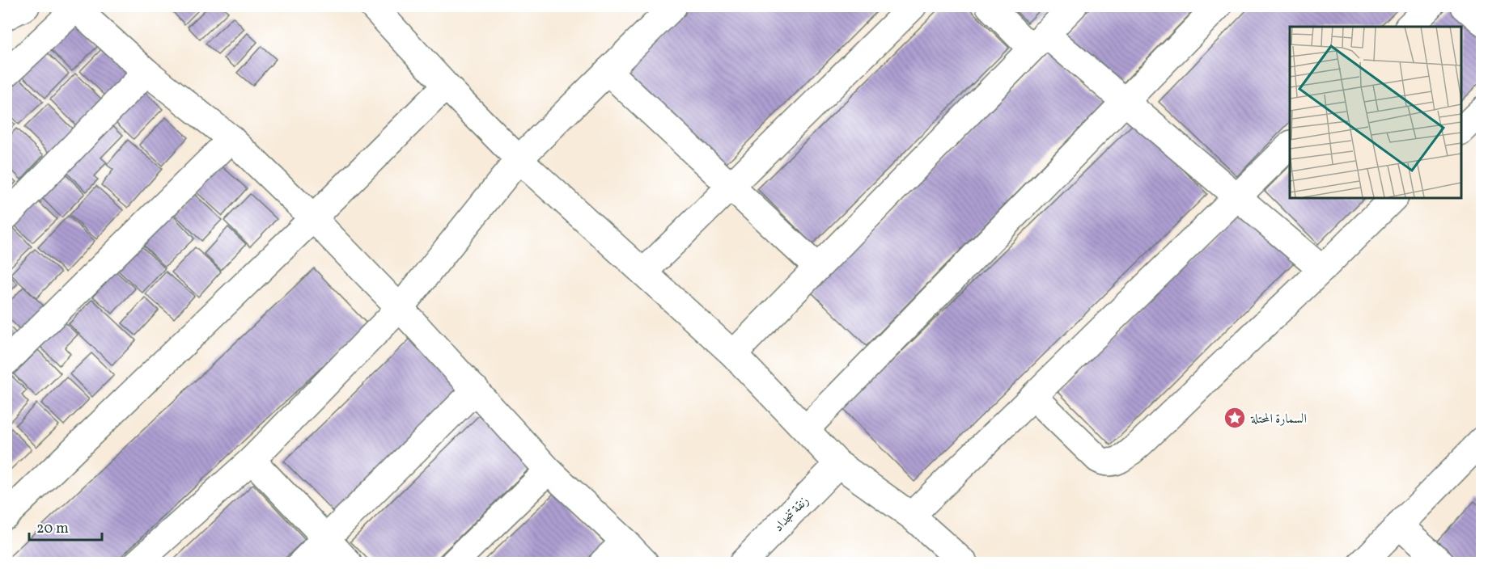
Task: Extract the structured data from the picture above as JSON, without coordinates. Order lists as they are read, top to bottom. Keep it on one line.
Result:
{"streets":{"street":["زنقة تنجداد"]},"places":{"place":["السمارة المحتلة"]},"scale_bar":"20 m"}
